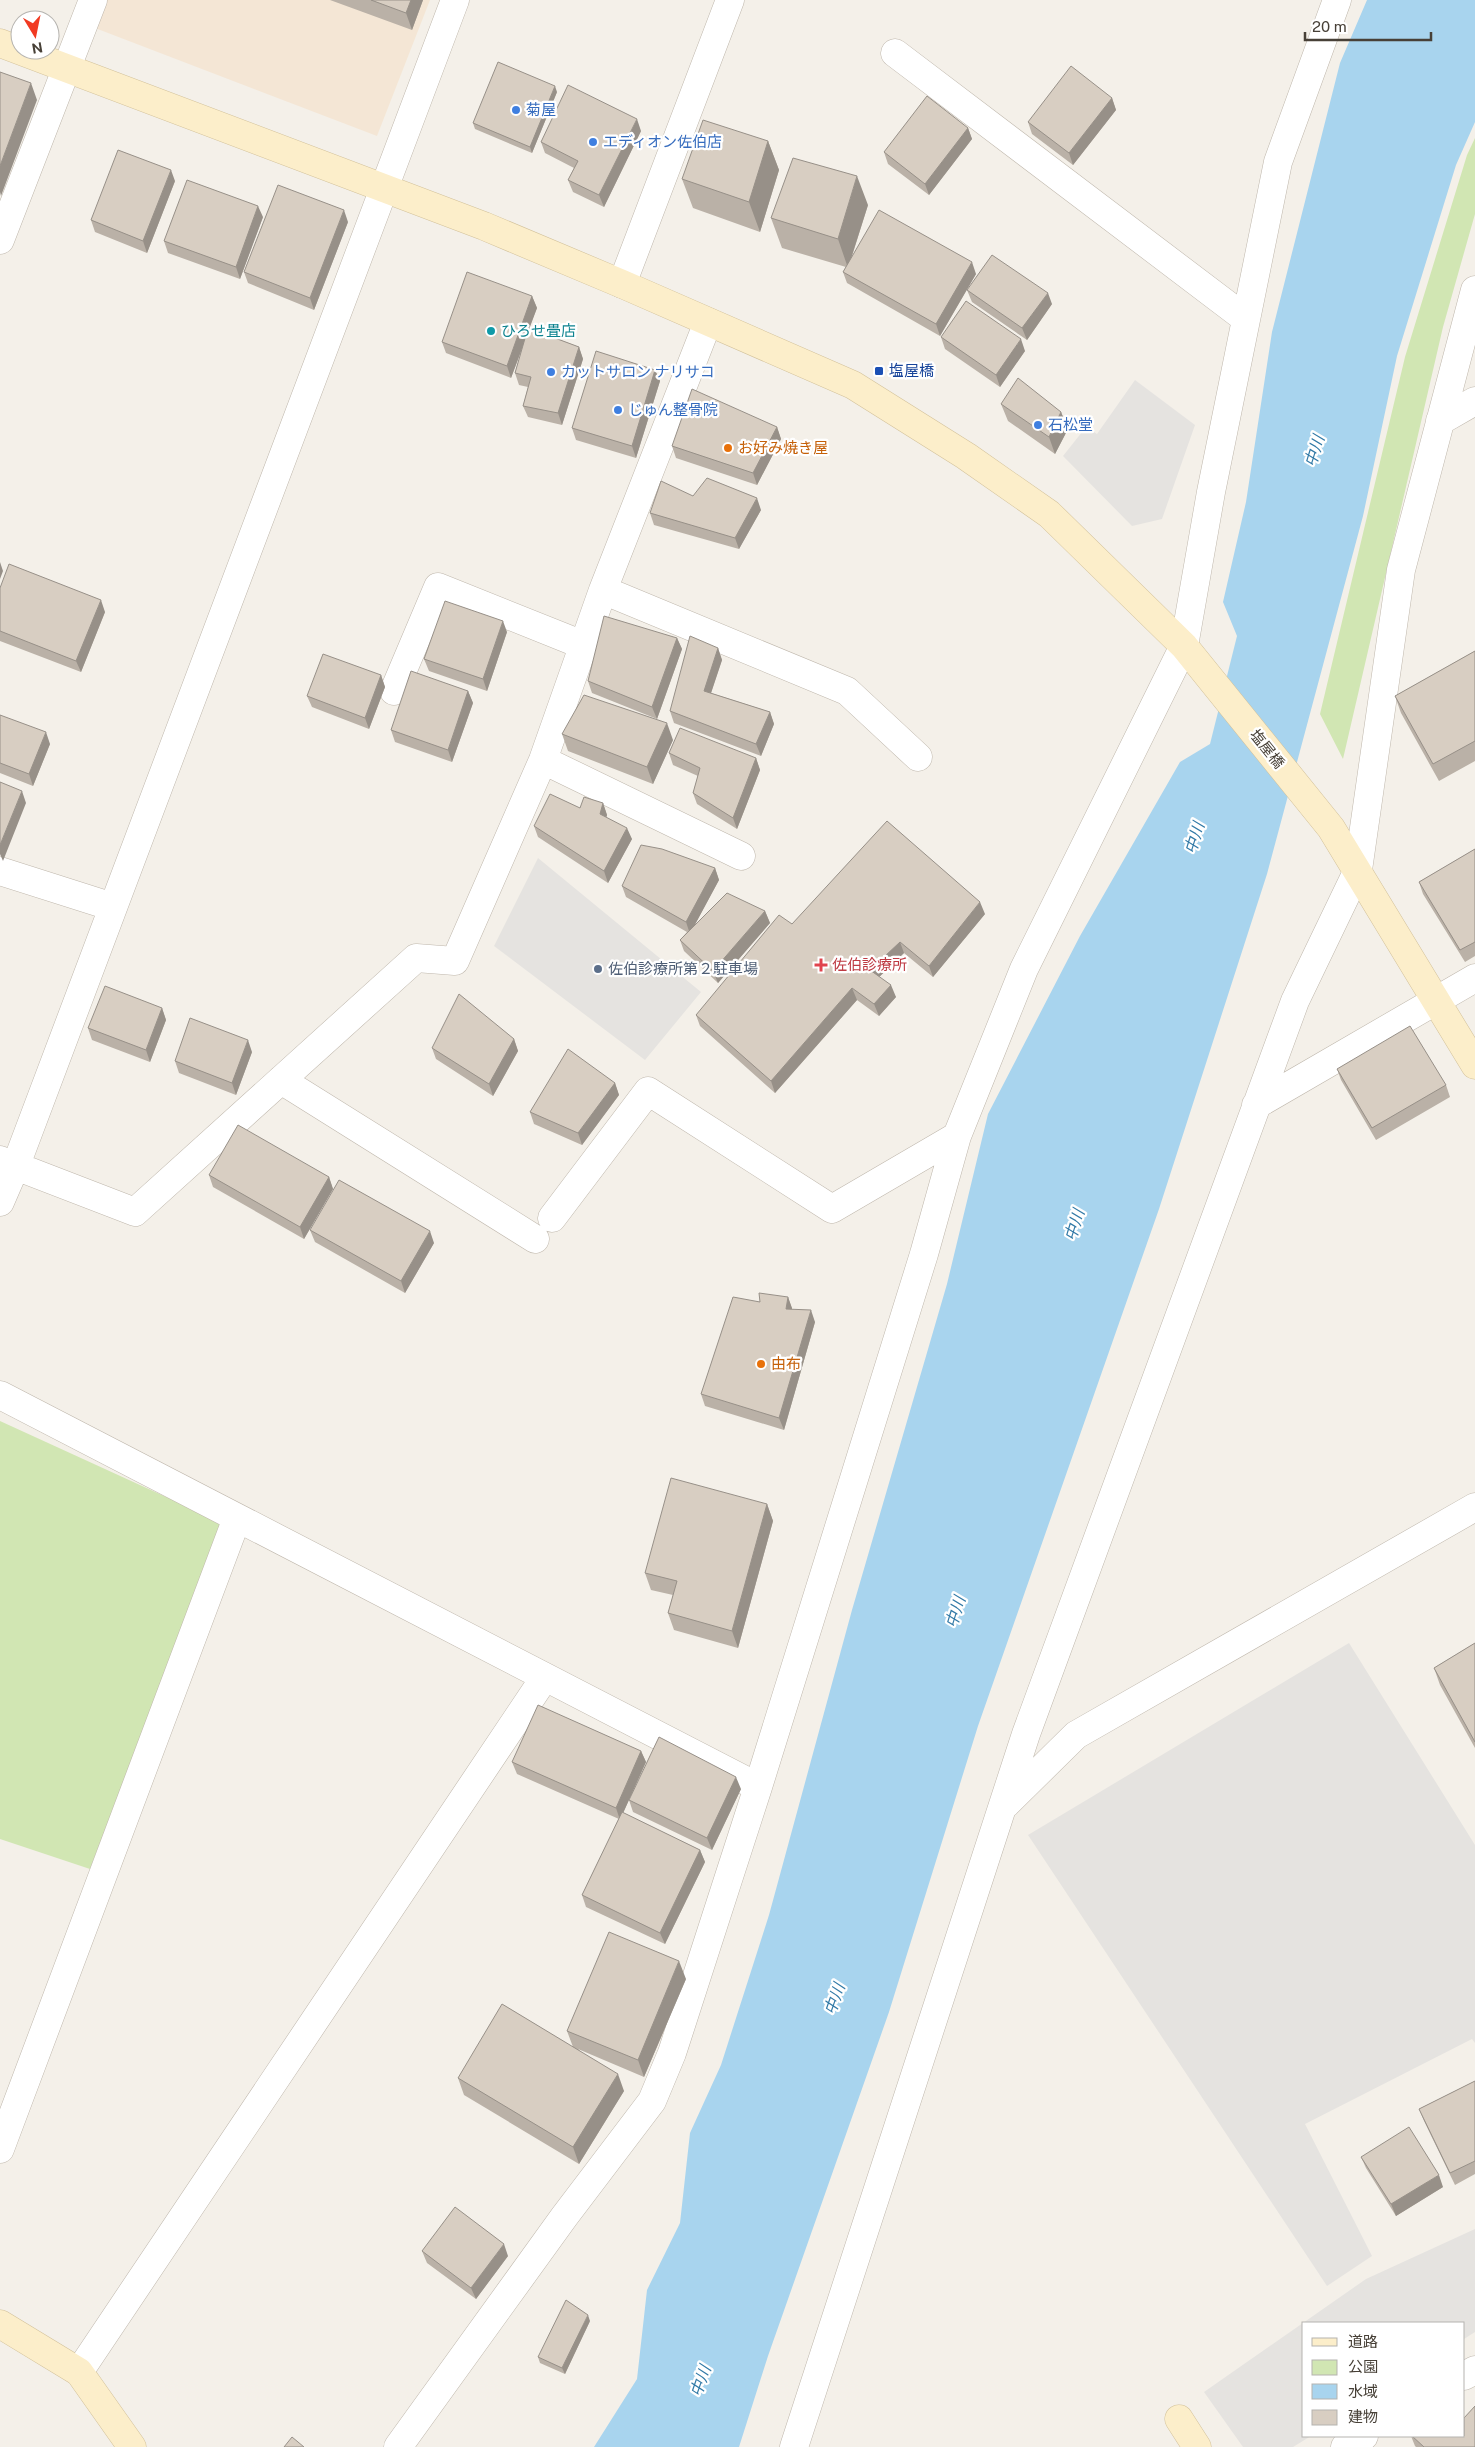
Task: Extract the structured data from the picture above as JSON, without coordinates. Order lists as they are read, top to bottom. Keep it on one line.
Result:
{"streets":{"street":["塩屋橋"]},"water":["中川"],"places":{"other":["菊屋","エディオン佐伯店","ひろせ畳店","カットサロン ナリサコ","じゅん整骨院","石松堂","お好み焼き屋","佐伯診療所第２駐車場","由布"],"transit":["塩屋橋"],"health":["佐伯診療所"]},"legend":["道路","公園","水域","建物"],"scale_bar":"20 m","north":"bottom"}
